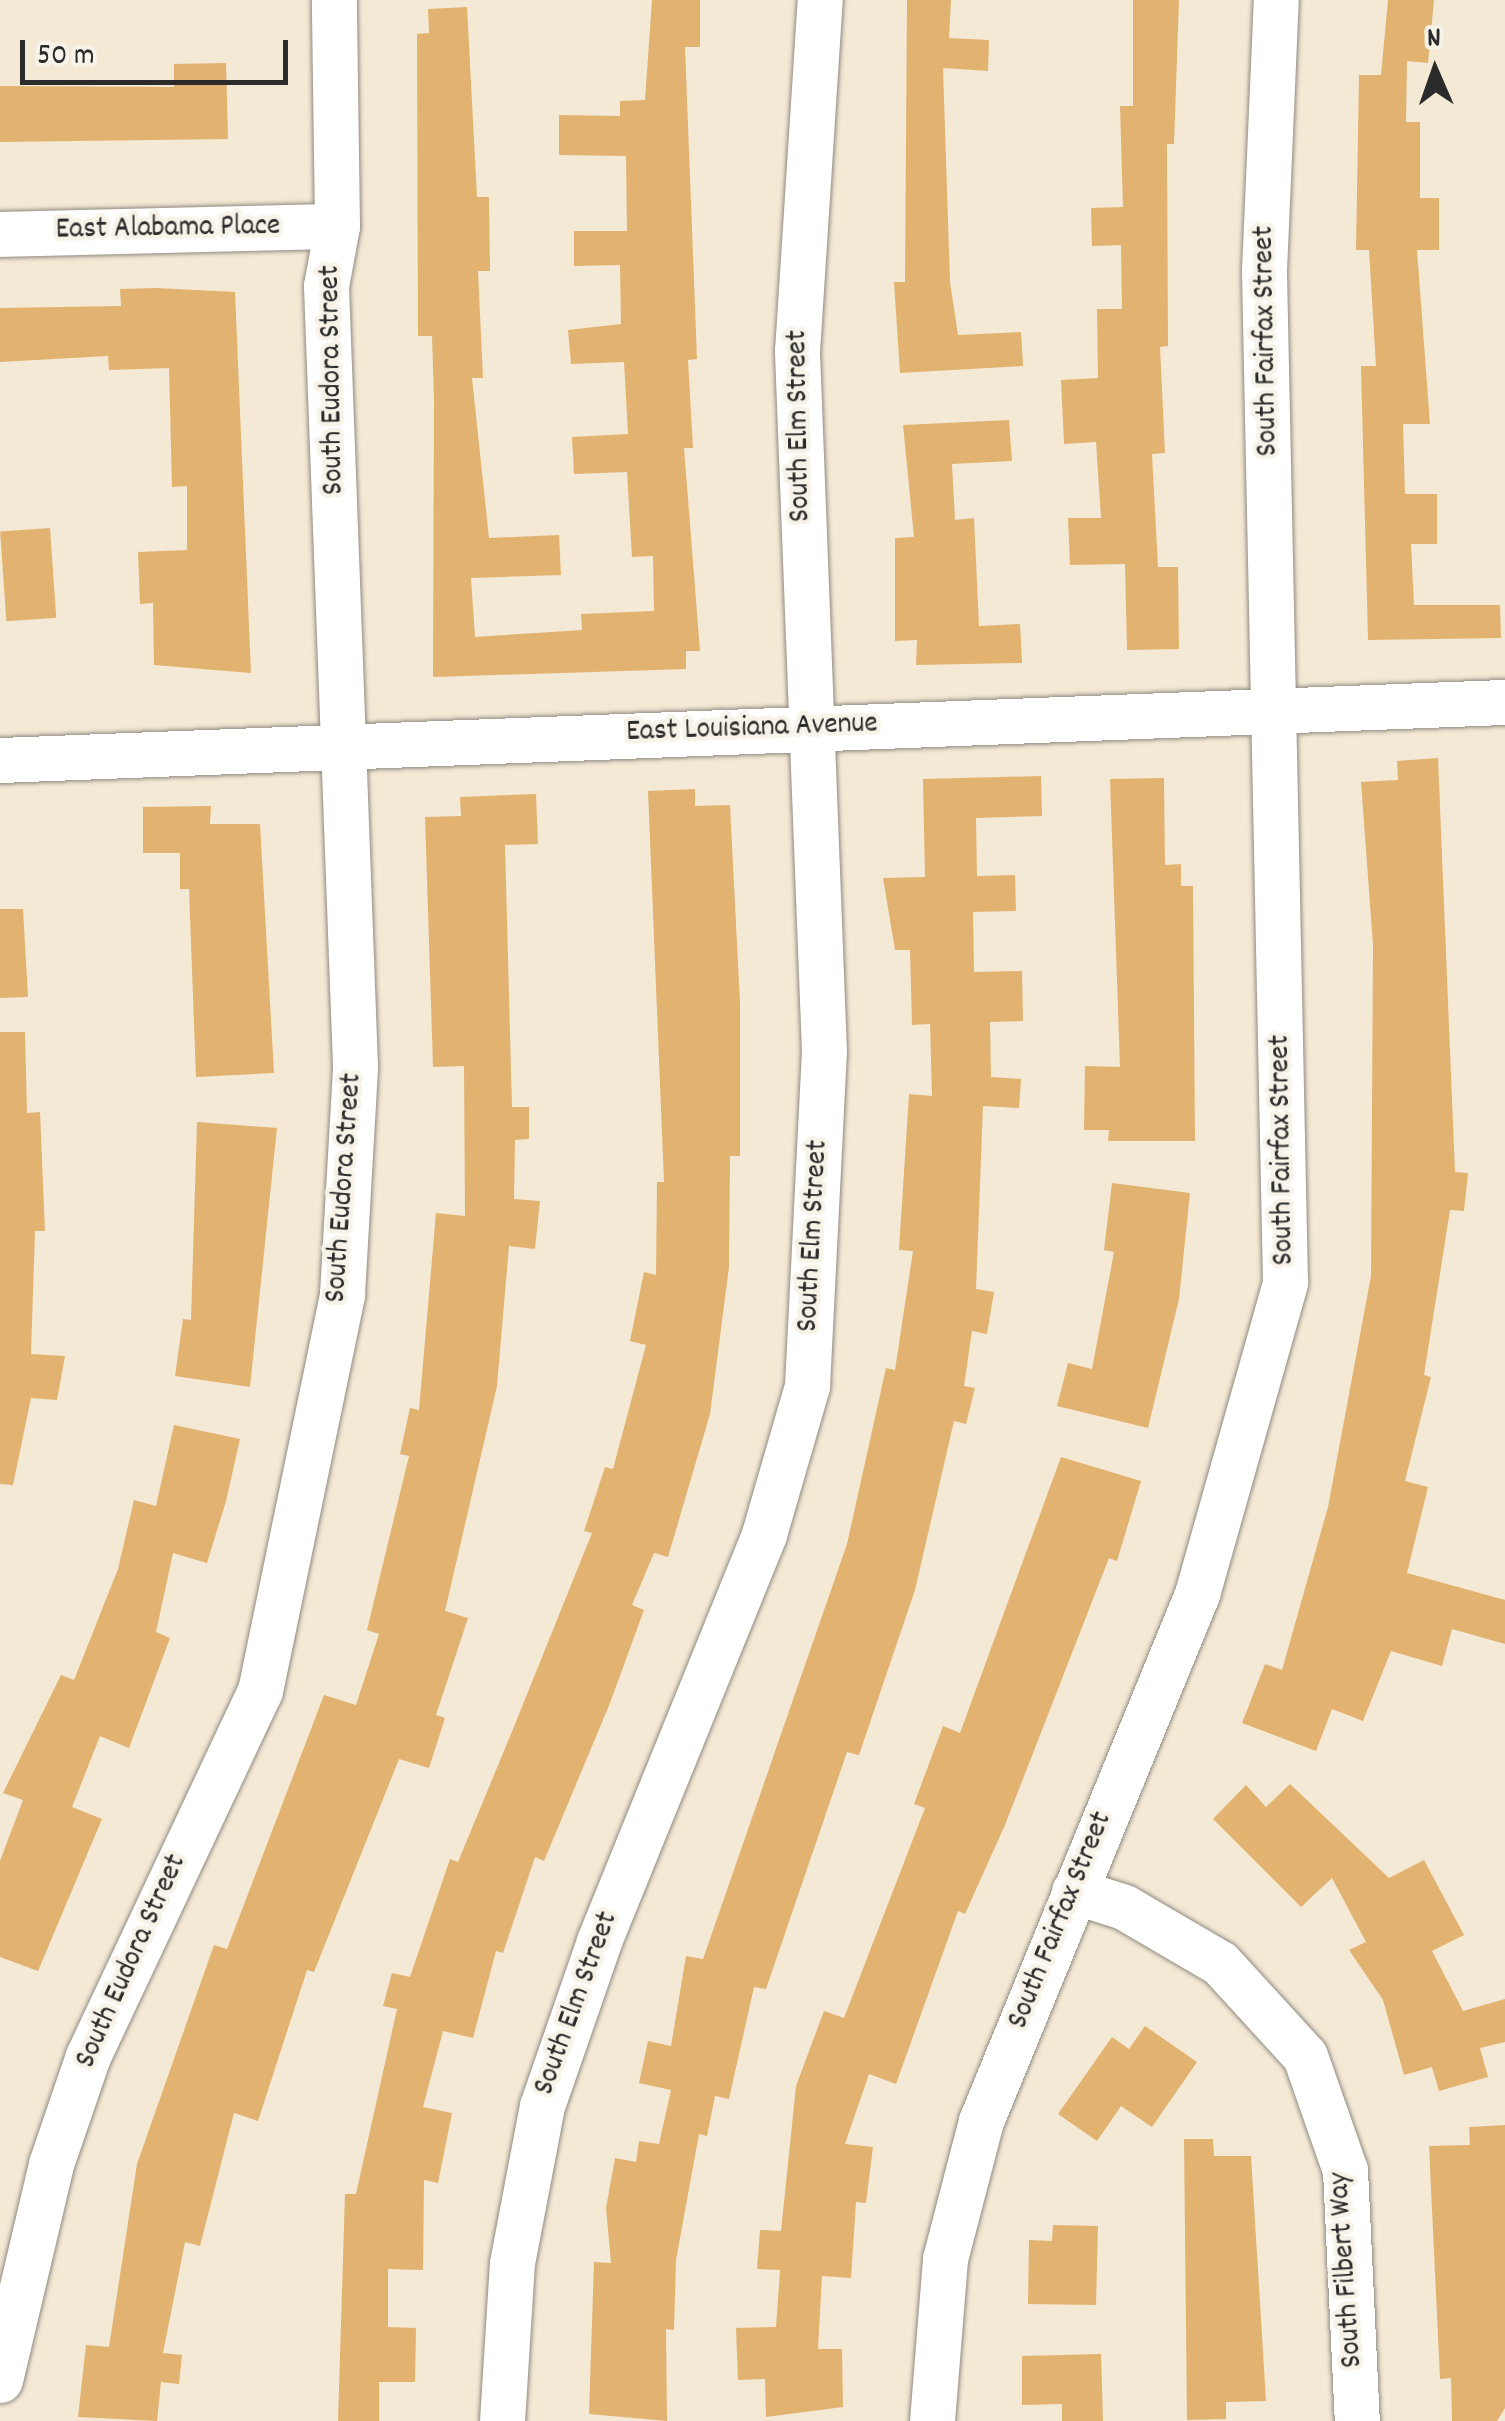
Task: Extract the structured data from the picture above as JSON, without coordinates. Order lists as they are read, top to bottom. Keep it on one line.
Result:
{"streets":{"street":["East Alabama Place","South Fairfax Street","South Eudora Street","South Elm Street","East Louisiana Avenue","South Filbert Way"]},"crossings":[["East Alabama Place","South Eudora Street"],["South Fairfax Street","East Louisiana Avenue"],["South Fairfax Street","South Filbert Way"],["South Eudora Street","East Louisiana Avenue"],["South Elm Street","East Louisiana Avenue"]],"scale_bar":"50 m","north":"top"}
